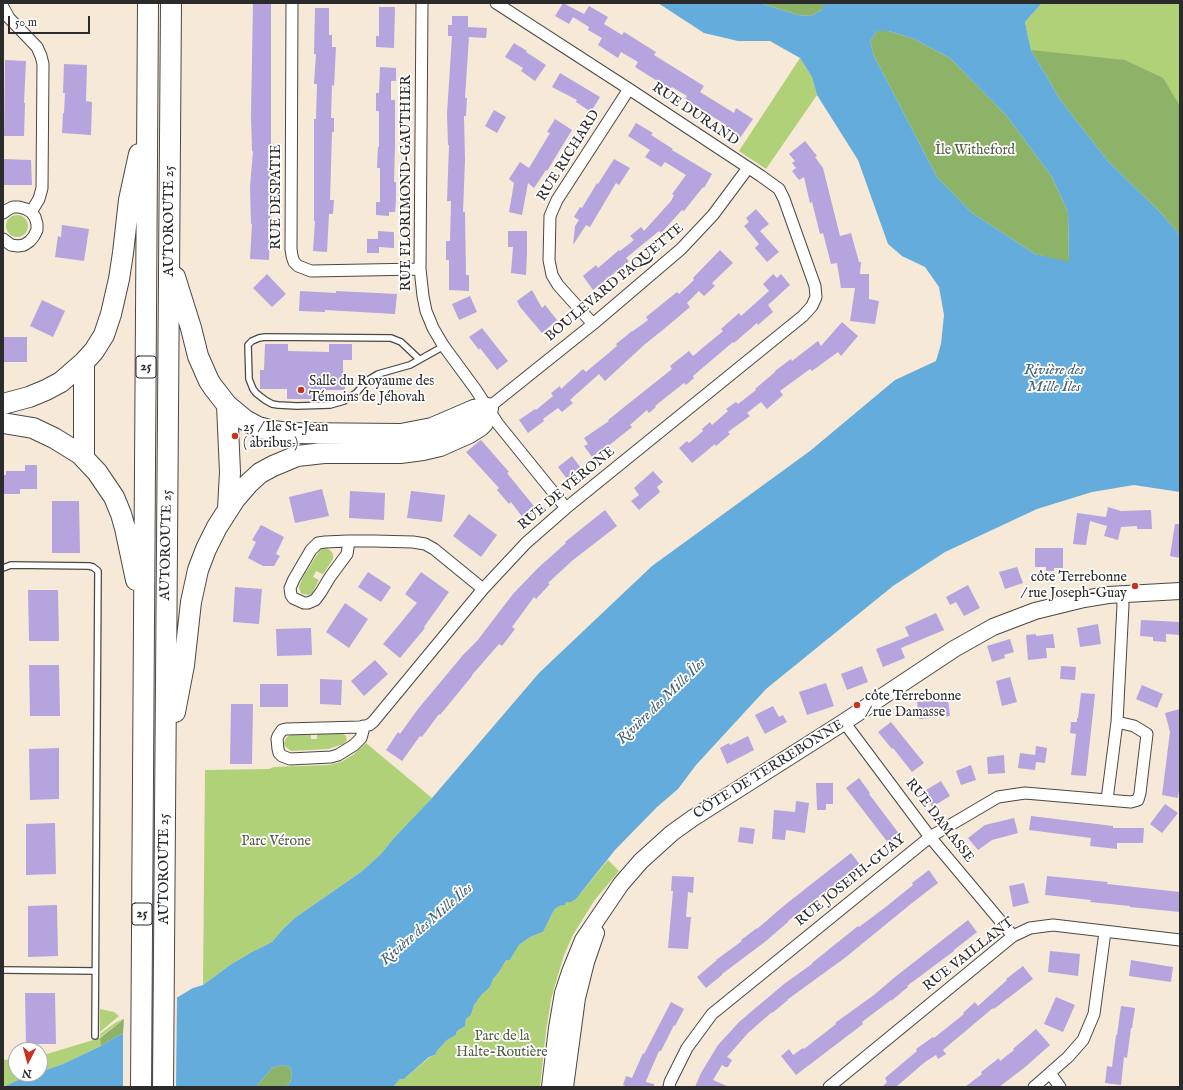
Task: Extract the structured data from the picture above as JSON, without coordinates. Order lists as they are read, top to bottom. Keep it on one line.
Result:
{"streets":{"highway":["AUTOROUTE 25","25"],"main road":["CÔTE DE TERREBONNE"],"street":["RUE DURAND","RUE RICHARD","RUE FLORIMOND-GAUTHIER","RUE DESPATIE","BOULEVARD PAQUETTE","RUE DE VÉRONE","RUE DAMASSE","RUE JOSEPH-GUAY","RUE VAILLANT"]},"crossings":[["RUE DURAND","RUE RICHARD"],["RUE DURAND","BOULEVARD PAQUETTE"],["RUE DURAND","RUE DE VÉRONE"],["RUE RICHARD","BOULEVARD PAQUETTE"],["RUE FLORIMOND-GAUTHIER","RUE DESPATIE"],["RUE FLORIMOND-GAUTHIER","BOULEVARD PAQUETTE"],["RUE FLORIMOND-GAUTHIER","RUE DE VÉRONE"],["CÔTE DE TERREBONNE","RUE DAMASSE"],["RUE DAMASSE","RUE JOSEPH-GUAY"],["RUE DAMASSE","RUE VAILLANT"]],"water":["Rivière des Mille Îles"],"parks":["Île Witheford","Parc Vérone","Parc de la Halte-Routière"],"places":["Salle du Royaume des Témoins de Jéhovah","25 / Ile St-Jean ( abribus )","côte Terrebonne / rue Joseph-Guay","côte Terrebonne / rue Damasse"],"scale_bar":"50 m","north":"bottom"}
